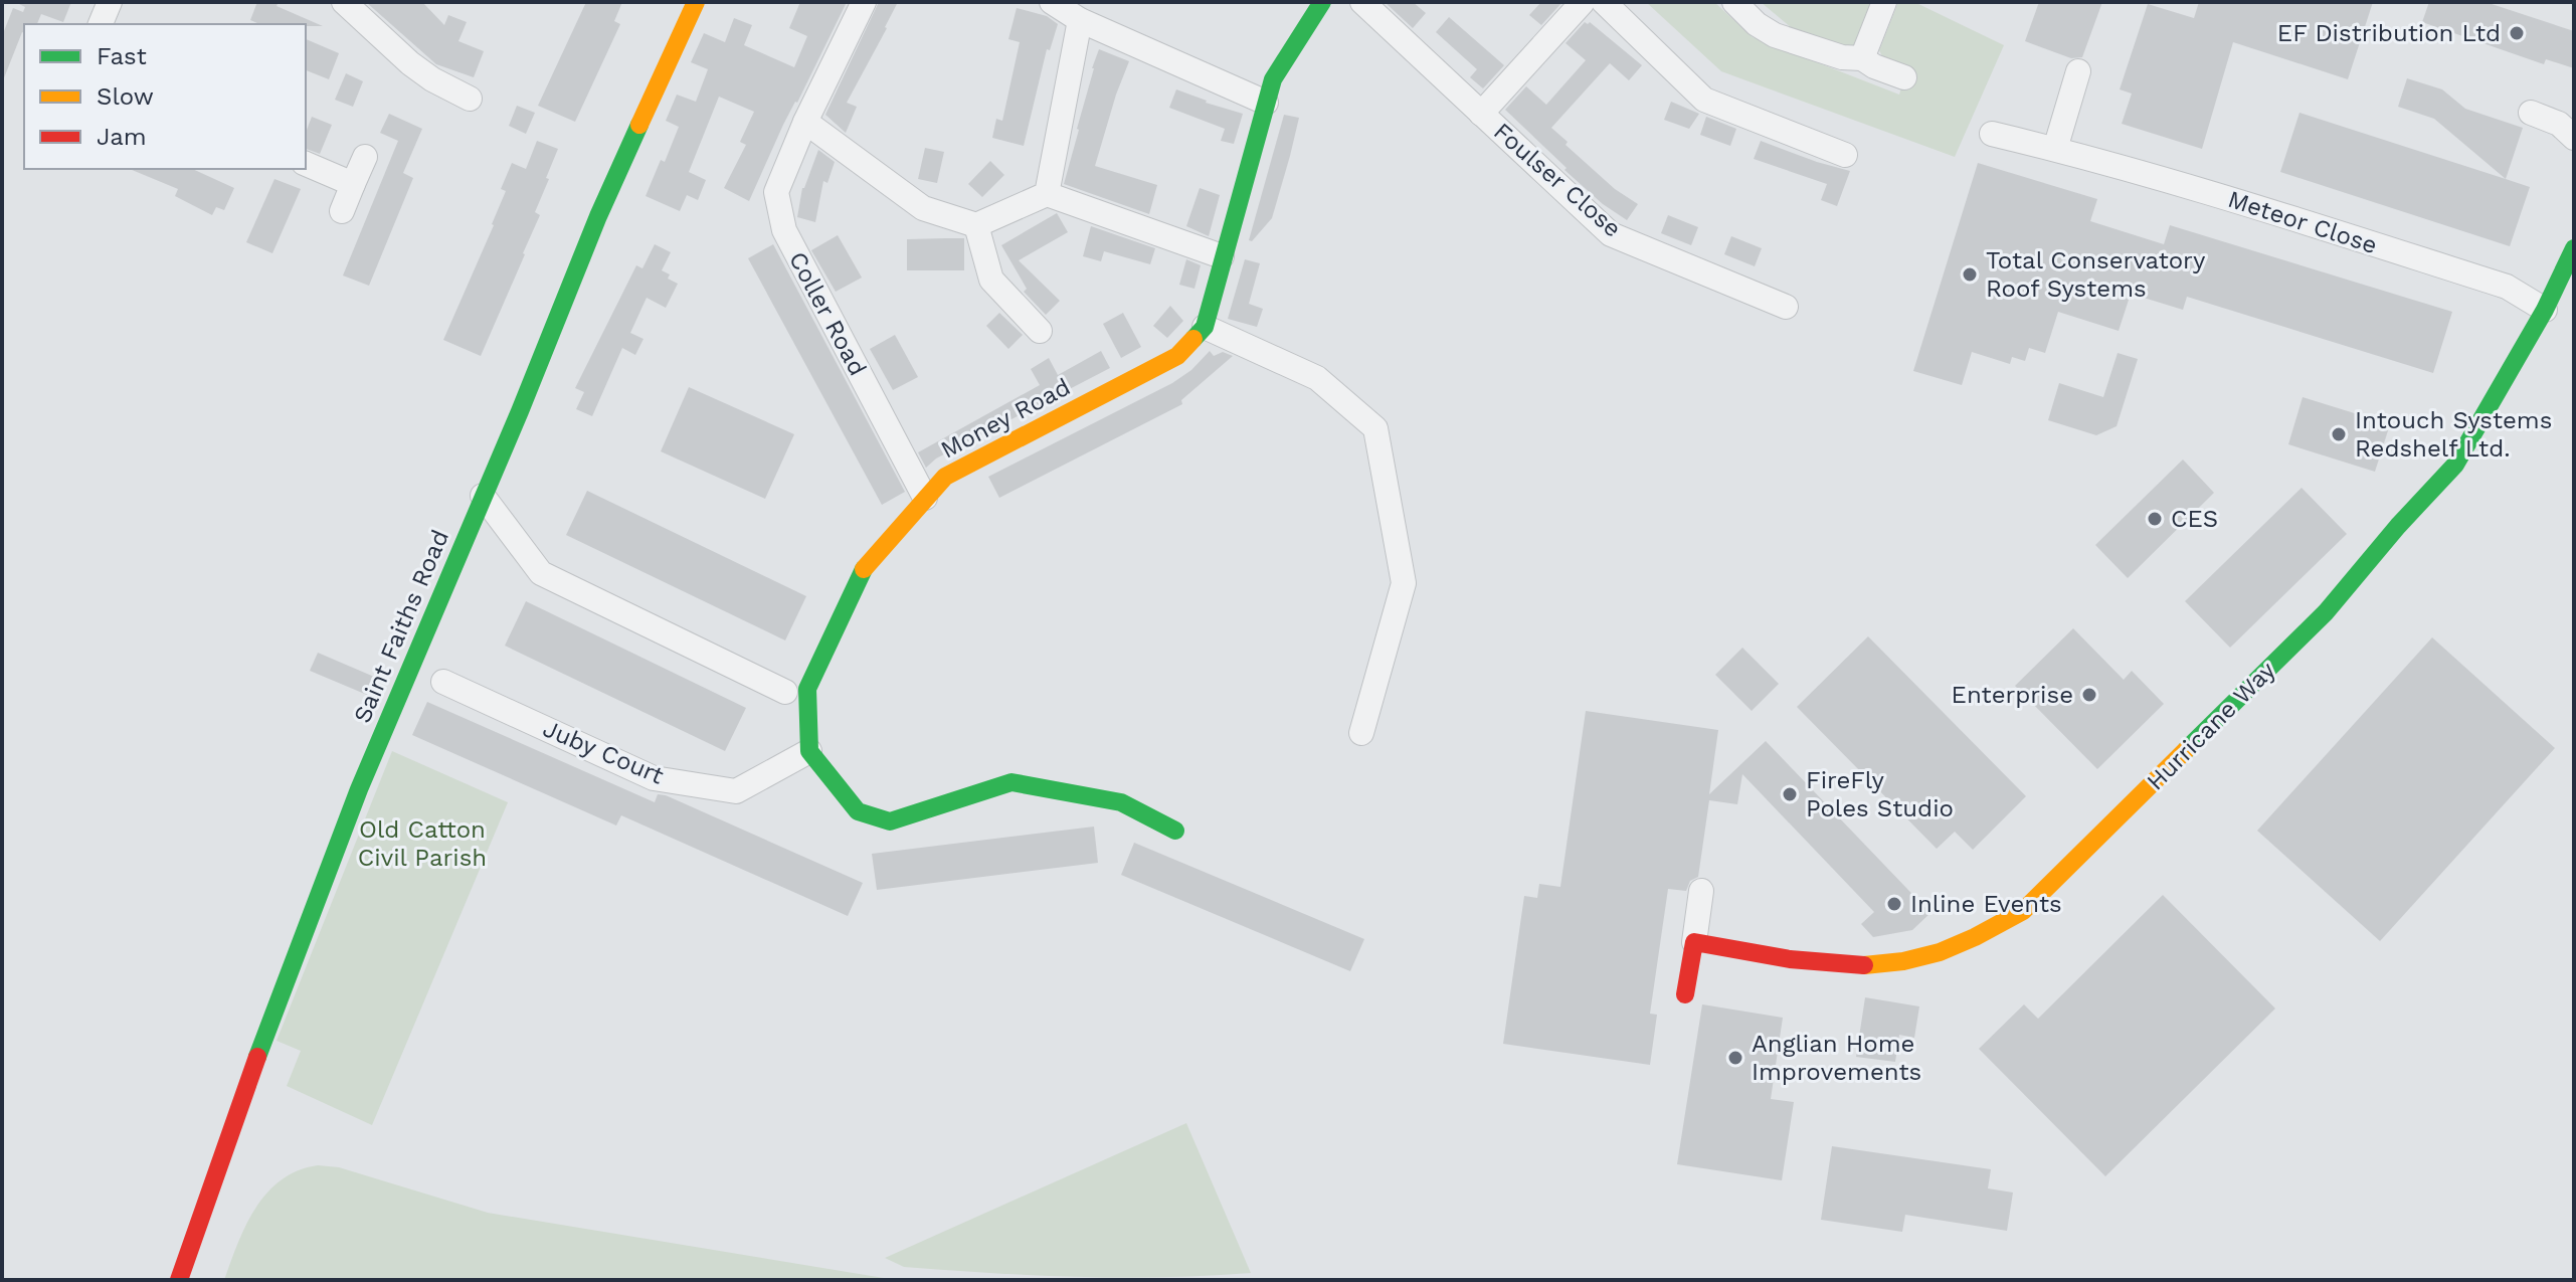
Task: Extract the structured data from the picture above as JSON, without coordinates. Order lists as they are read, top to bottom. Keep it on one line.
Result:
{"streets":{"street":["Foulser Close","Meteor Close","Coller Road","Money Road","Saint Faiths Road","Hurricane Way","Juby Court"]},"crossings":[["Meteor Close","Hurricane Way"],["Coller Road","Money Road"],["Money Road","Juby Court"]],"parks":["Old Catton Civil Parish"],"places":["EF Distribution Ltd","Total Conservatory Roof Systems","Intouch Systems Redshelf Ltd.","CES","Enterprise","FireFly Poles Studio","Inline Events","Anglian Home Improvements"],"legend":["Fast","Slow","Jam"]}
